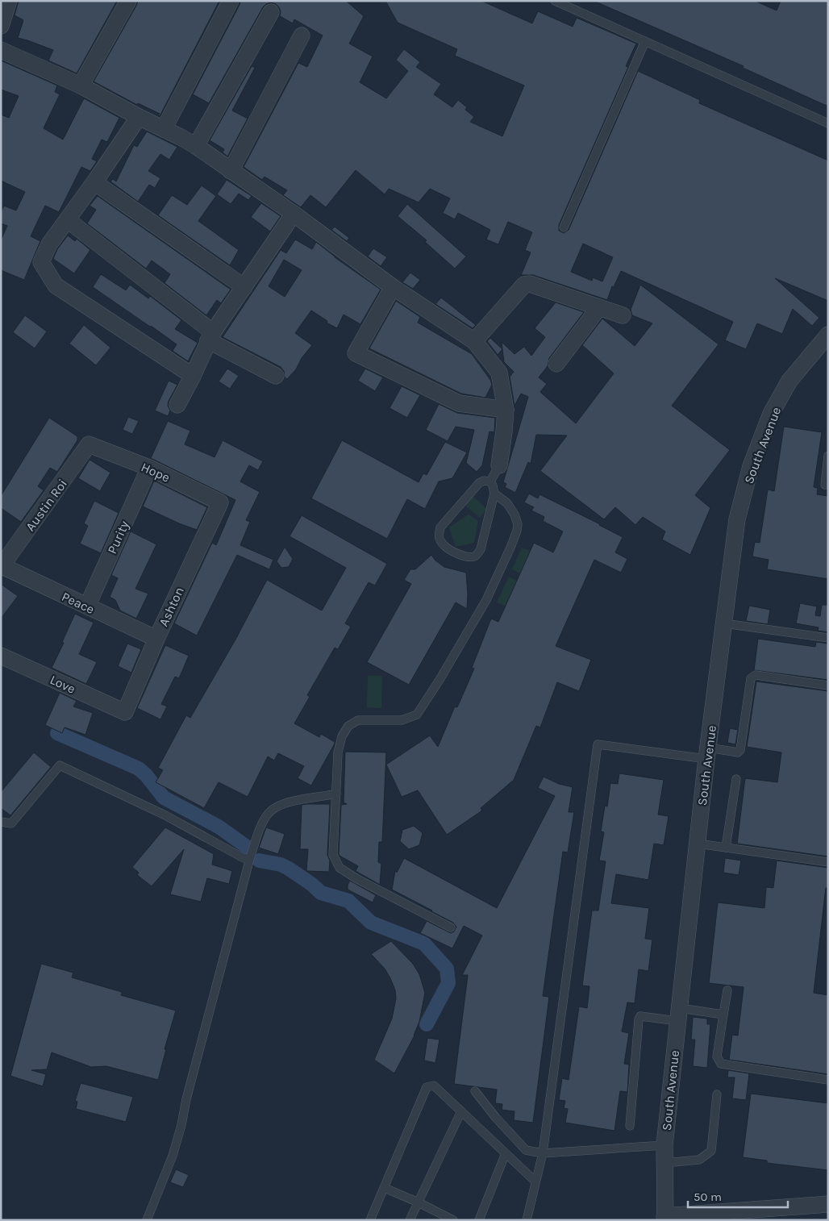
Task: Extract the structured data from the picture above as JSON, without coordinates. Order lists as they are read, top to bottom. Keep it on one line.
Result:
{"streets":{"street":["South Avenue","Hope","Austin Roi","Purity","Peace","Ashton","Love"]},"crossings":[["Hope","Austin Roi"],["Hope","Purity"],["Hope","Ashton"],["Austin Roi","Peace"],["Purity","Peace"],["Peace","Ashton"],["Ashton","Love"]],"scale_bar":"50 m"}
